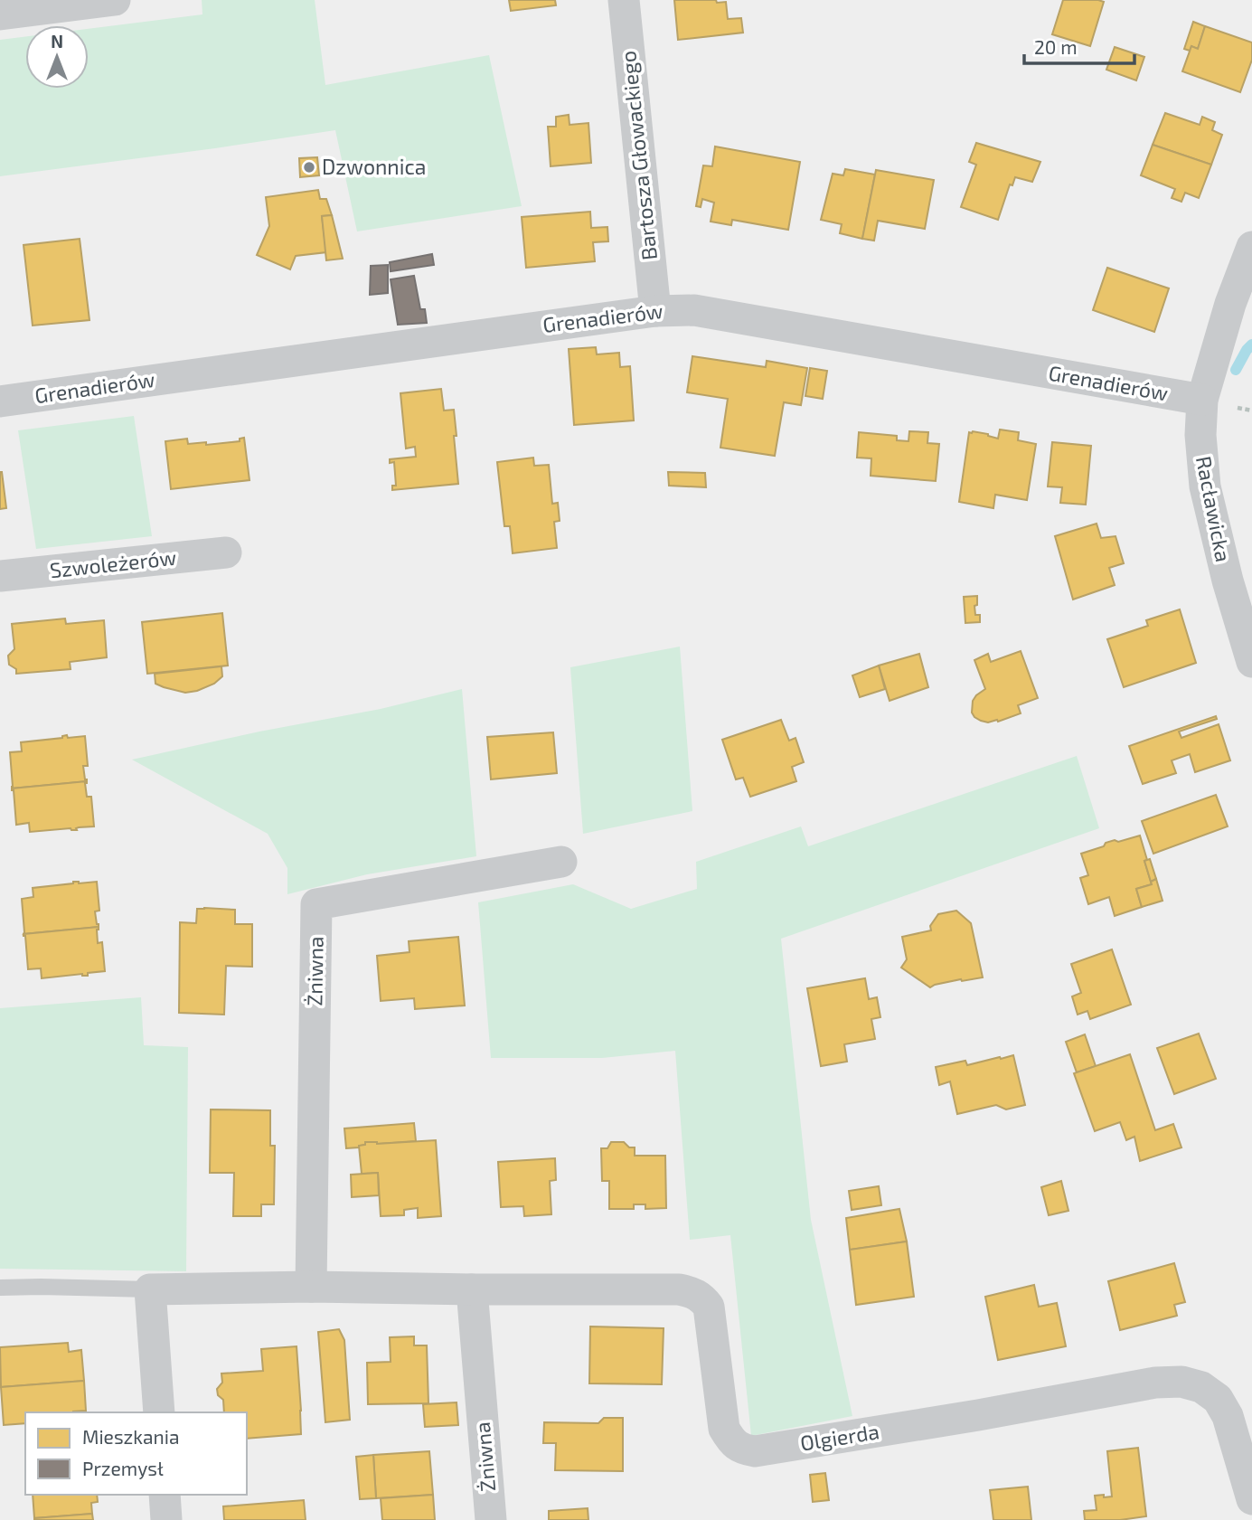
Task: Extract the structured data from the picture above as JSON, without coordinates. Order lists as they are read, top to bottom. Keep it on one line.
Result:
{"streets":{"street":["Bartosza Głowackiego","Grenadierów","Racławicka","Szwoleżerów","Żniwna","Olgierda"]},"crossings":[["Bartosza Głowackiego","Grenadierów"],["Grenadierów","Racławicka"],["Żniwna","Olgierda"]],"places":["Dzwonnica"],"legend":["Mieszkania","Przemysł"],"scale_bar":"20 m","north":"top"}
